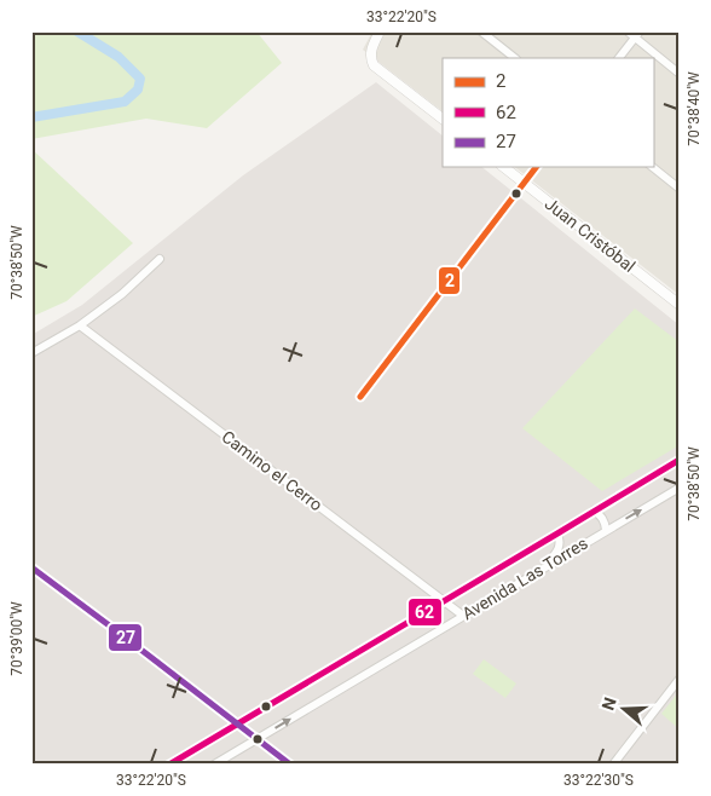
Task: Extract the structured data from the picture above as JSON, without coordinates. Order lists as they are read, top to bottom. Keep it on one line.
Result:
{"streets":{"street":["Juan Cristóbal","Camino el Cerro","Avenida Las Torres"]},"crossings":[["Camino el Cerro","Avenida Las Torres"]],"lines":["transit line 2","transit line 62","transit line 27"],"legend":["2","62","27"],"north":"left","coordinates":["33°22'20\"S","70°38'40\"W","70°38'50\"W","70°39'00\"W","33°22'30\"S"]}
